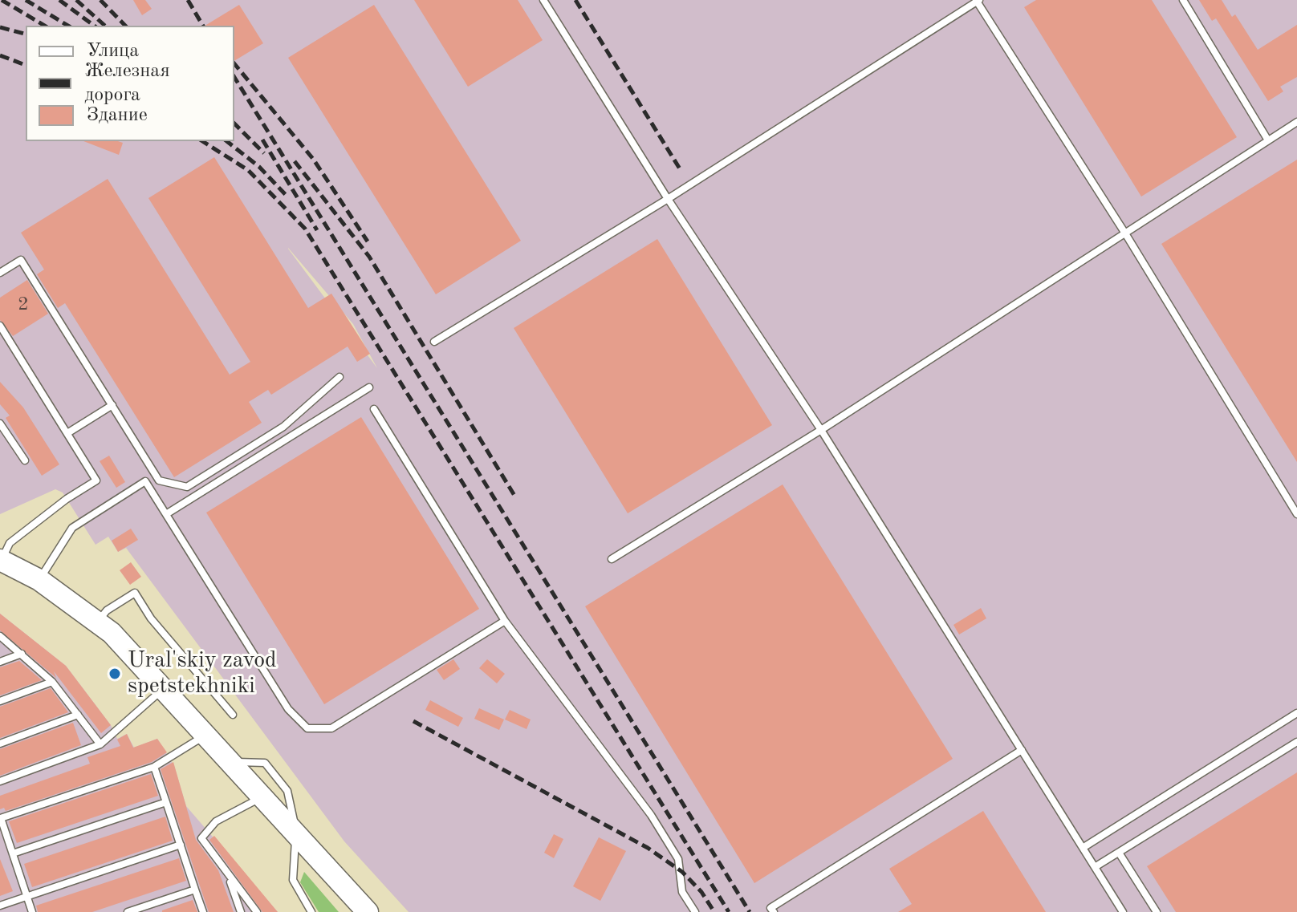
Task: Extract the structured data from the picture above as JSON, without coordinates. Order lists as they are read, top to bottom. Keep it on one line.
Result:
{"places":["Ural'skiy zavod spetstekhniki"],"house_numbers":["2"],"legend":["Улица","Железная дорога","Здание"]}
